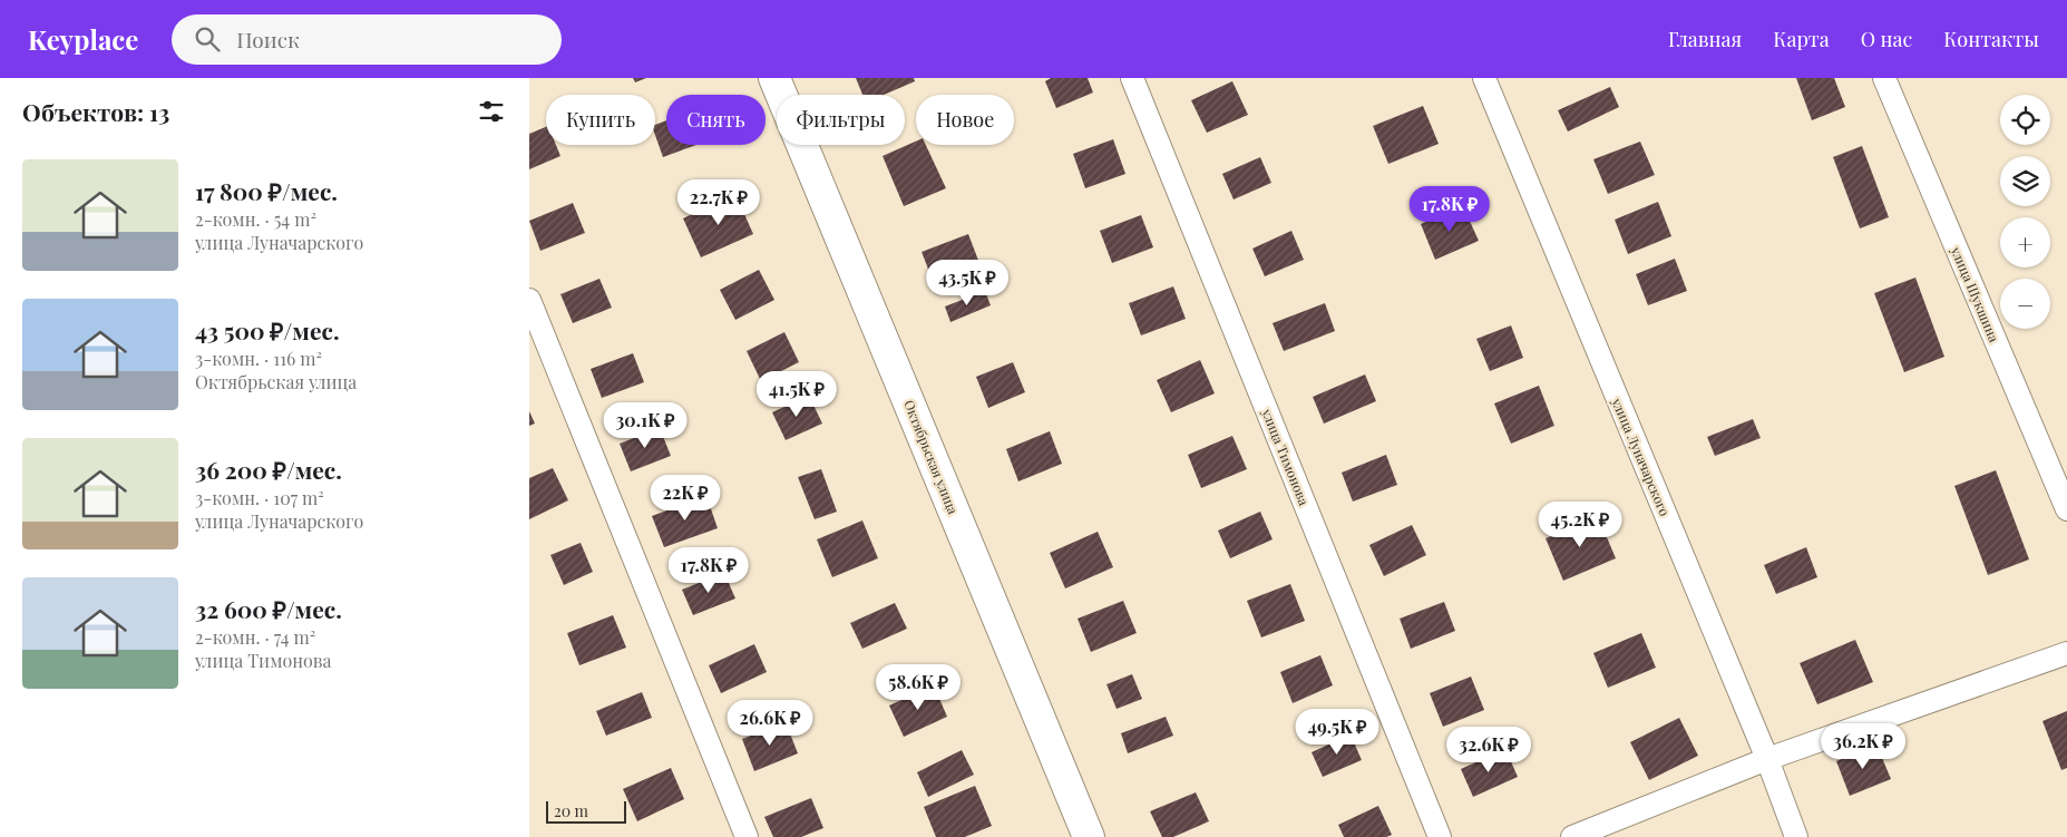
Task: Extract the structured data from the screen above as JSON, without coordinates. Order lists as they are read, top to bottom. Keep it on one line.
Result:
{"streets":{"street":["улица Шукшина","Октябрьская улица","улица Тимонова","улица Луначарского"]},"scale_bar":"20 m","page":{"header":"Keyplace","search":"Поиск","nav":["Главная","Карта","О нас","Контакты"],"heading":"Объектов: 13","map_buttons":["+","−"],"chip":["Купить","Снять","Фильтры","Новое"],"list":[{"name":"17 800 ₽/мес.","note":"2-комн. · 54 m² · улица Луначарского"},{"name":"43 500 ₽/мес.","note":"3-комн. · 116 m² · Октябрьская улица"},{"name":"36 200 ₽/мес.","note":"3-комн. · 107 m² · улица Луначарского"},{"name":"32 600 ₽/мес.","note":"2-комн. · 74 m² · улица Тимонова"}],"price":["22.7K ₽","17.8K ₽","43.5K ₽","41.5K ₽","30.1K ₽","22K ₽","45.2K ₽","17.8K ₽","58.6K ₽","26.6K ₽","49.5K ₽","36.2K ₽","32.6K ₽"],"scale":"20 m"}}
